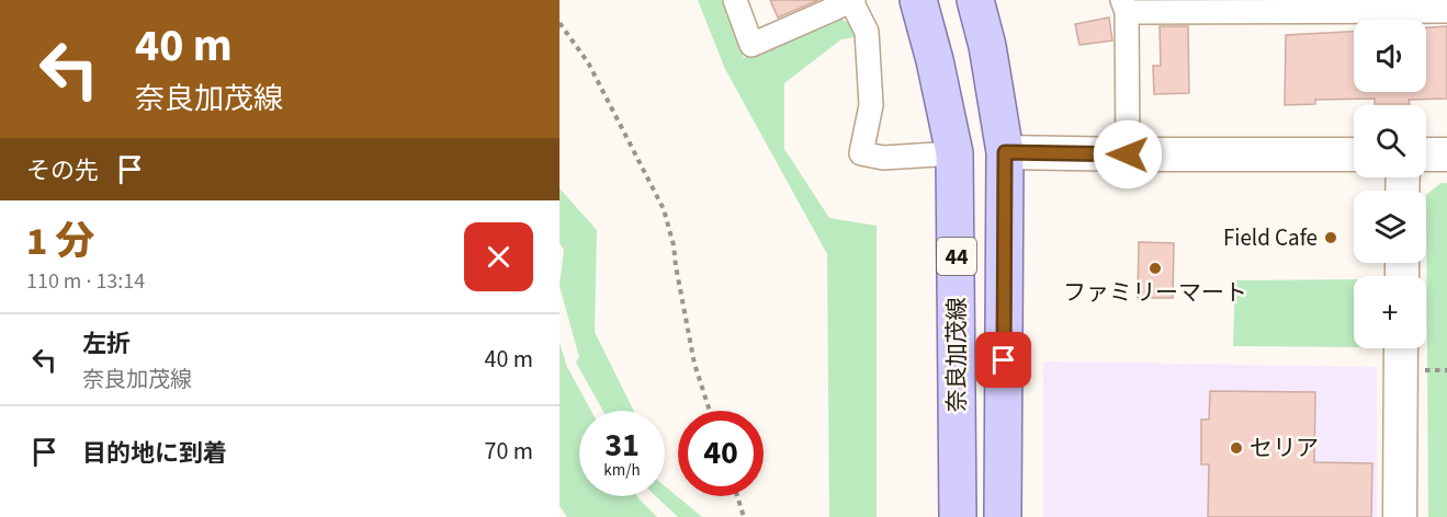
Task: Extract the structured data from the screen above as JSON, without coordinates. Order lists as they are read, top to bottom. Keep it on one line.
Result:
{"streets":{"main road":["44","奈良加茂線"]},"places":["Field Cafe","ファミリーマート","セリア"],"page":{"turn":["40 m","奈良加茂線"],"map_buttons":"+","then":"その先","heading":["1 分","110 m · 13:14"],"list":[{"name":"左折","note":"奈良加茂線","value":"40 m"},{"name":"目的地に到着","value":"70 m"}],"speed":"31 km/h","limit":"40"}}
